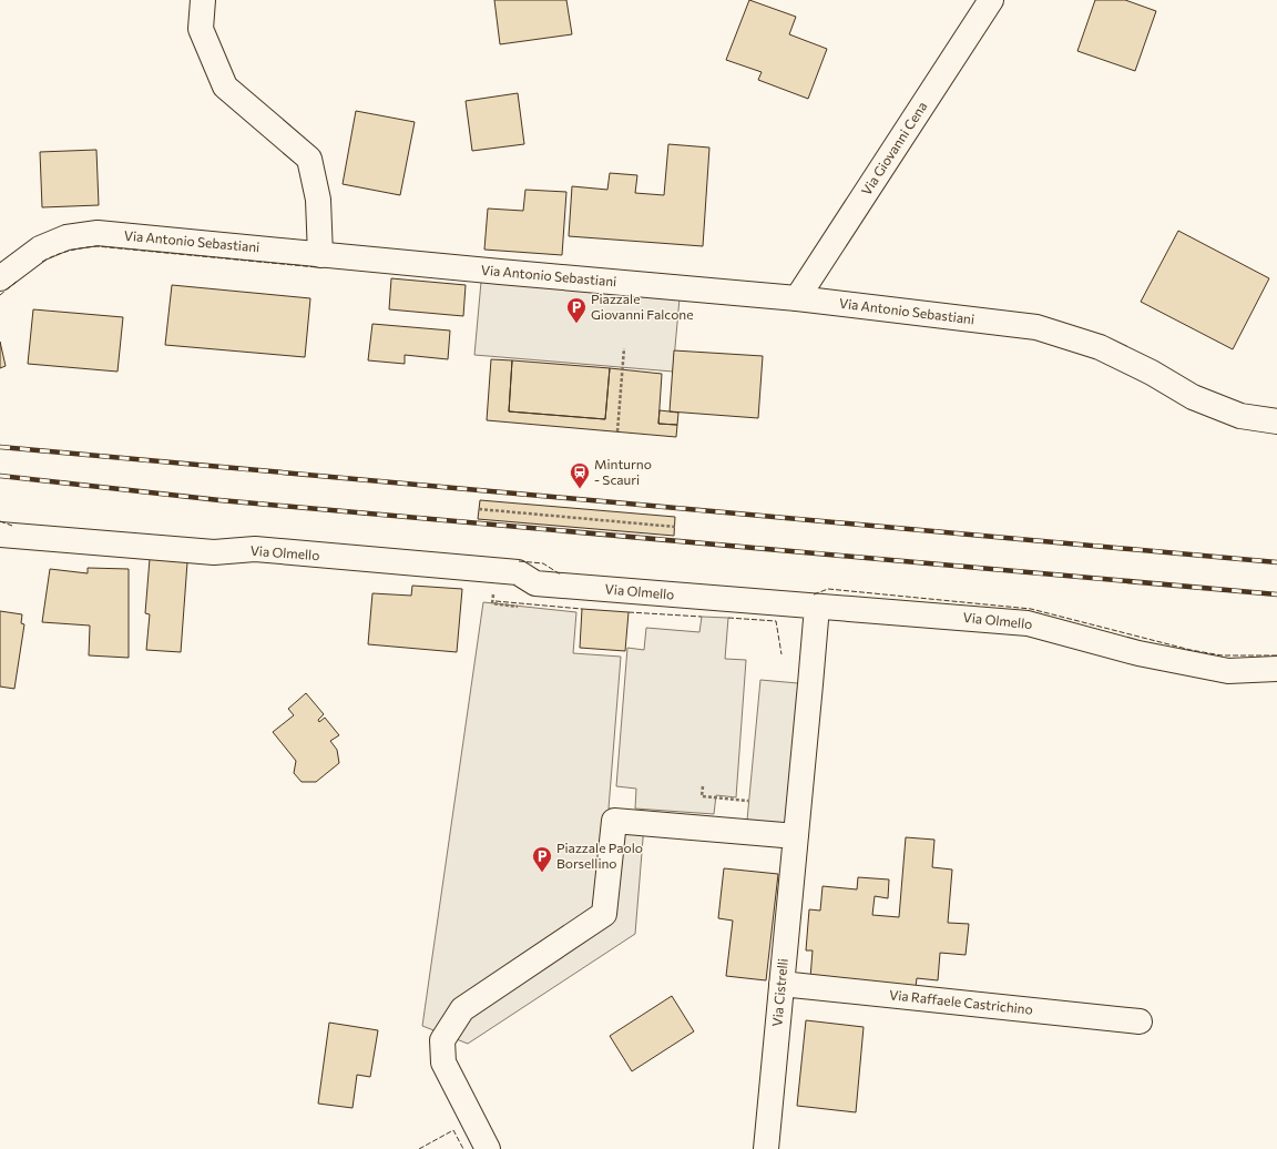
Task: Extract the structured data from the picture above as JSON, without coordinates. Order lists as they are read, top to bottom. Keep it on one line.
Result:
{"streets":{"street":["Via Giovanni Cena","Via Antonio Sebastiani","Via Olmello","Via Cistrelli","Via Raffaele Castrichino"]},"crossings":[["Via Giovanni Cena","Via Antonio Sebastiani"],["Via Cistrelli","Via Raffaele Castrichino"]],"places":{"parking":["Piazzale Giovanni Falcone","Piazzale Paolo Borsellino"],"station":["Minturno - Scauri"]}}
